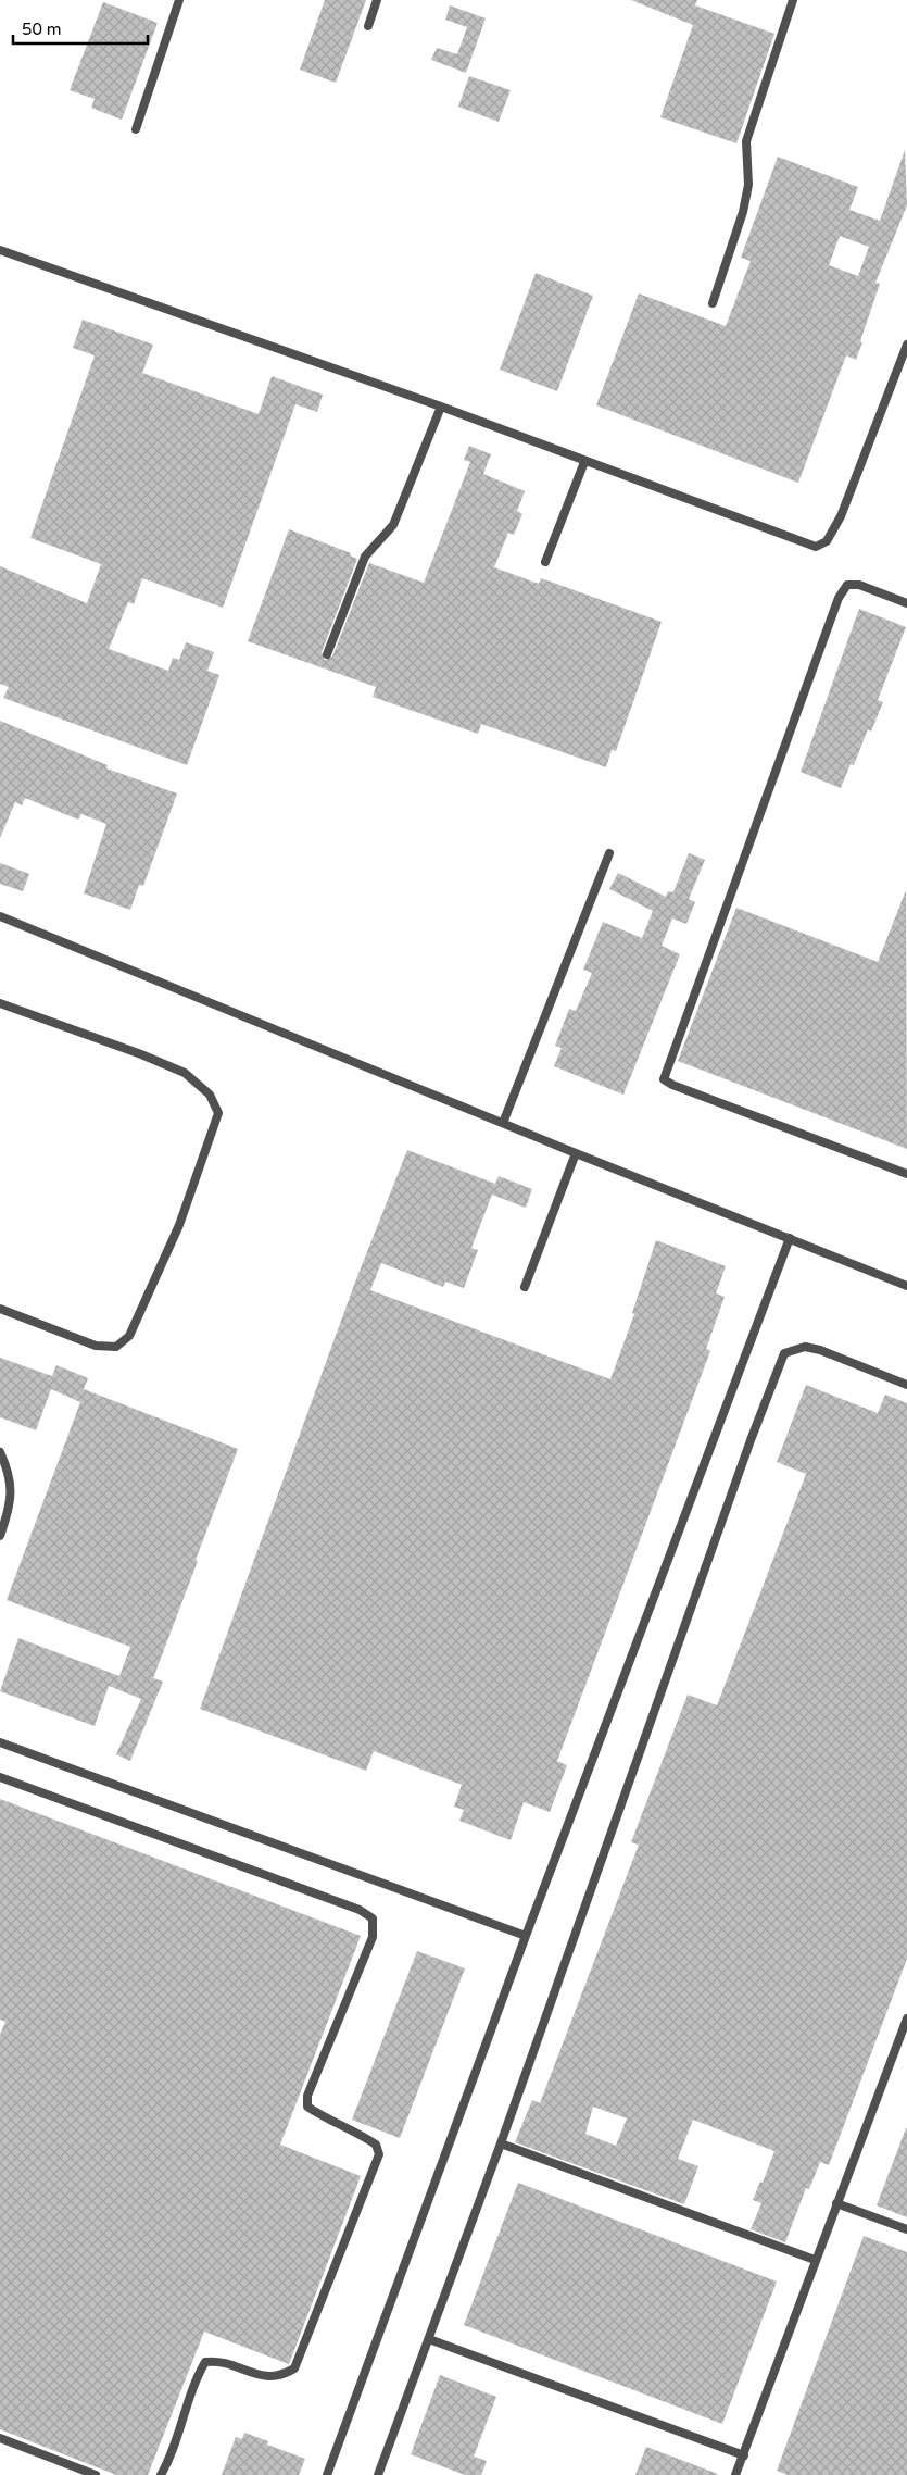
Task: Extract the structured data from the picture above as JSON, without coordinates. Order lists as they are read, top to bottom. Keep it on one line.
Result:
{"scale_bar":"50 m"}
